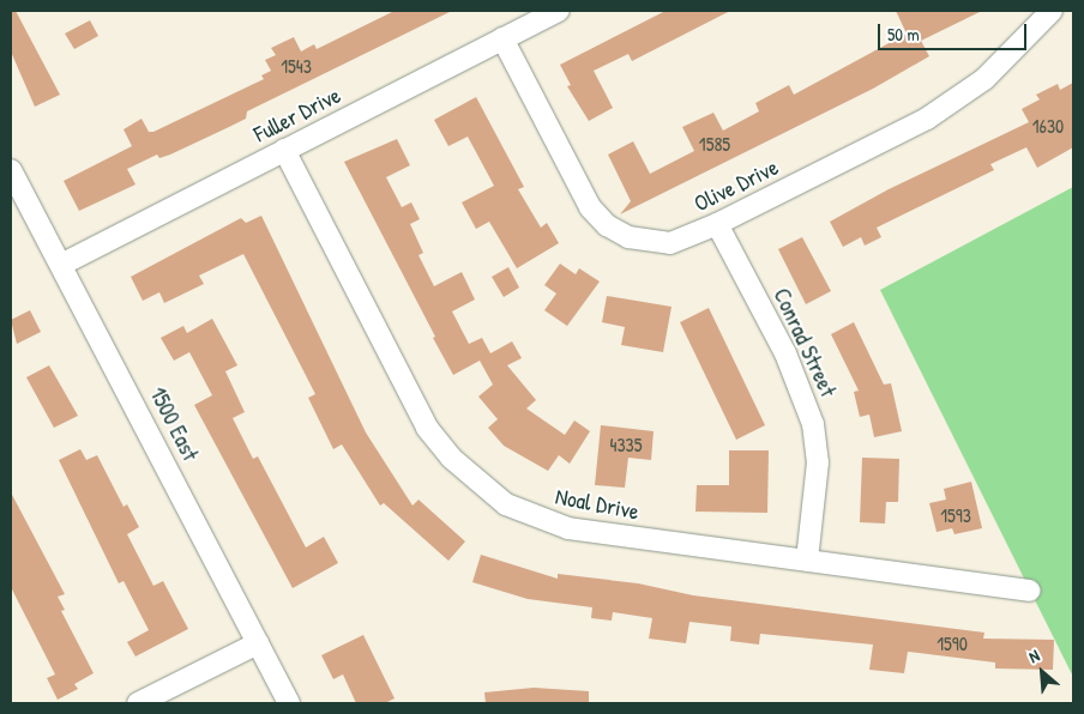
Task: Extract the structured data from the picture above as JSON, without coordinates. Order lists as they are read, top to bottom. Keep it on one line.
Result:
{"streets":{"street":["Fuller Drive","Olive Drive","Conrad Street","1500 East","Noal Drive"]},"crossings":[["Fuller Drive","Olive Drive"],["Fuller Drive","1500 East"],["Fuller Drive","Noal Drive"],["Olive Drive","Conrad Street"],["Conrad Street","Noal Drive"]],"house_numbers":["1543","1630","1585","4335","1593","1590"],"scale_bar":"50 m","north":"top left"}
